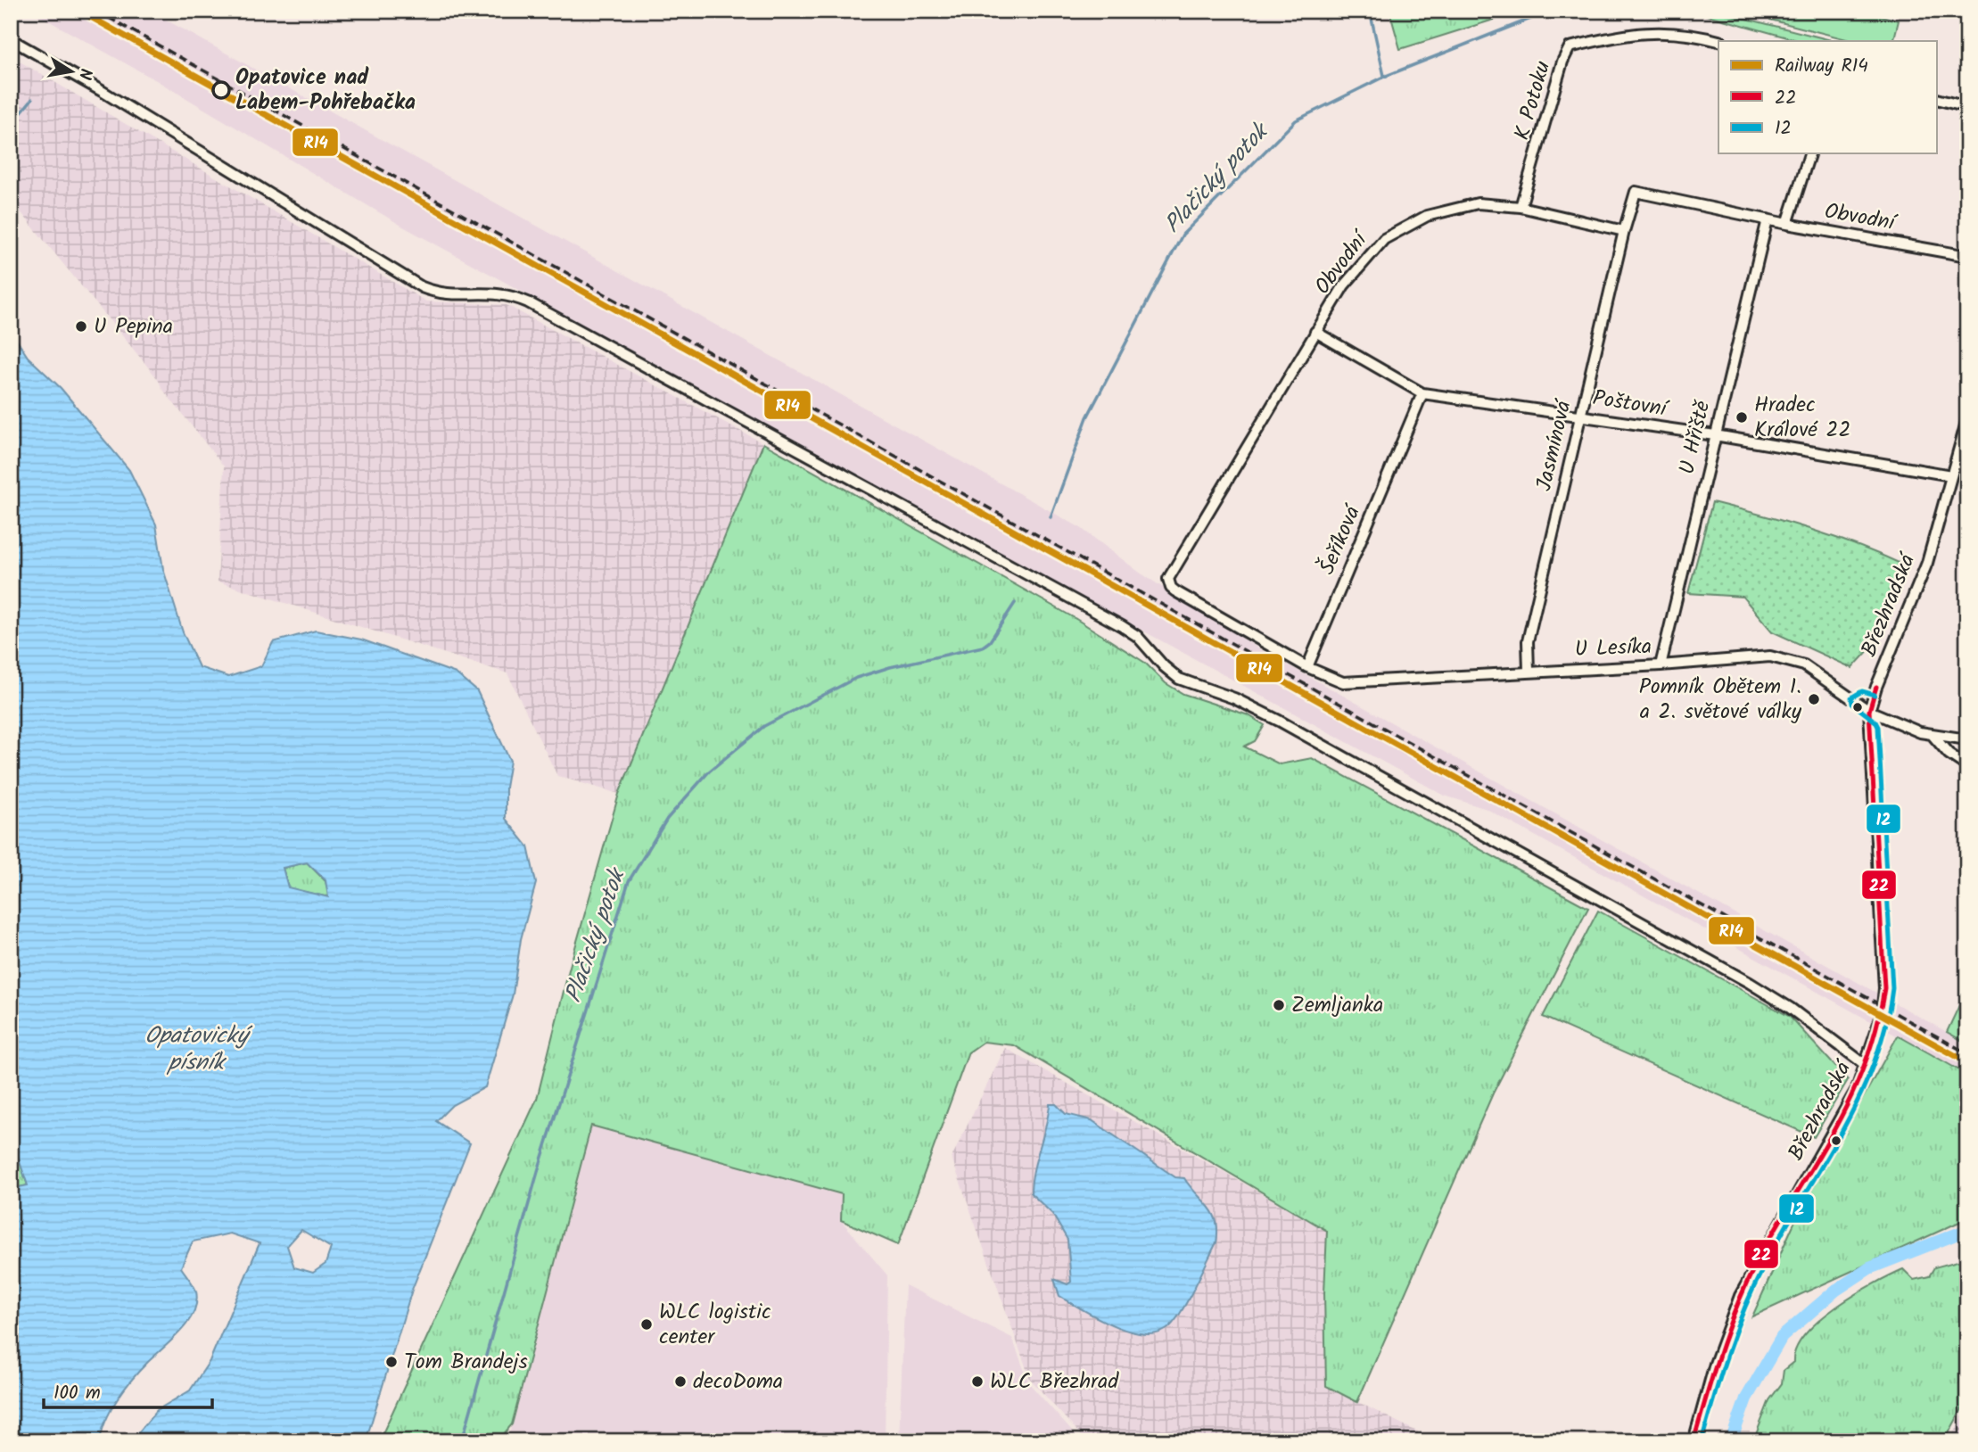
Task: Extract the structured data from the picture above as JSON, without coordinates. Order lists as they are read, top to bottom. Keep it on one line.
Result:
{"streets":{"street":["K Potoku","Obvodní","Poštovní","U Hřiště","Jasmínová","Šeříková","Březhradská","U Lesíka"]},"crossings":[["K Potoku","Obvodní"],["Obvodní","Poštovní"],["Obvodní","U Hřiště"],["Obvodní","Jasmínová"],["Obvodní","Šeříková"],["Obvodní","U Lesíka"],["Poštovní","U Hřiště"],["Poštovní","Jasmínová"],["Poštovní","Šeříková"],["Poštovní","Březhradská"],["U Hřiště","U Lesíka"],["Jasmínová","U Lesíka"],["Šeříková","U Lesíka"],["Březhradská","U Lesíka"]],"water":["Plačický potok","Opatovický písník"],"places":["Opatovice nad Labem-Pohřebačka","U Pepina","Hradec Králové 22","Pomník Obětem 1. a 2. světové války","Zemljanka","WLC logistic center","Tom Brandejs","decoDoma","WLC Březhrad"],"lines":["rail line R14","transit line 22","transit line 12"],"legend":["Railway R14","22","12"],"scale_bar":"100 m","north":"right"}
